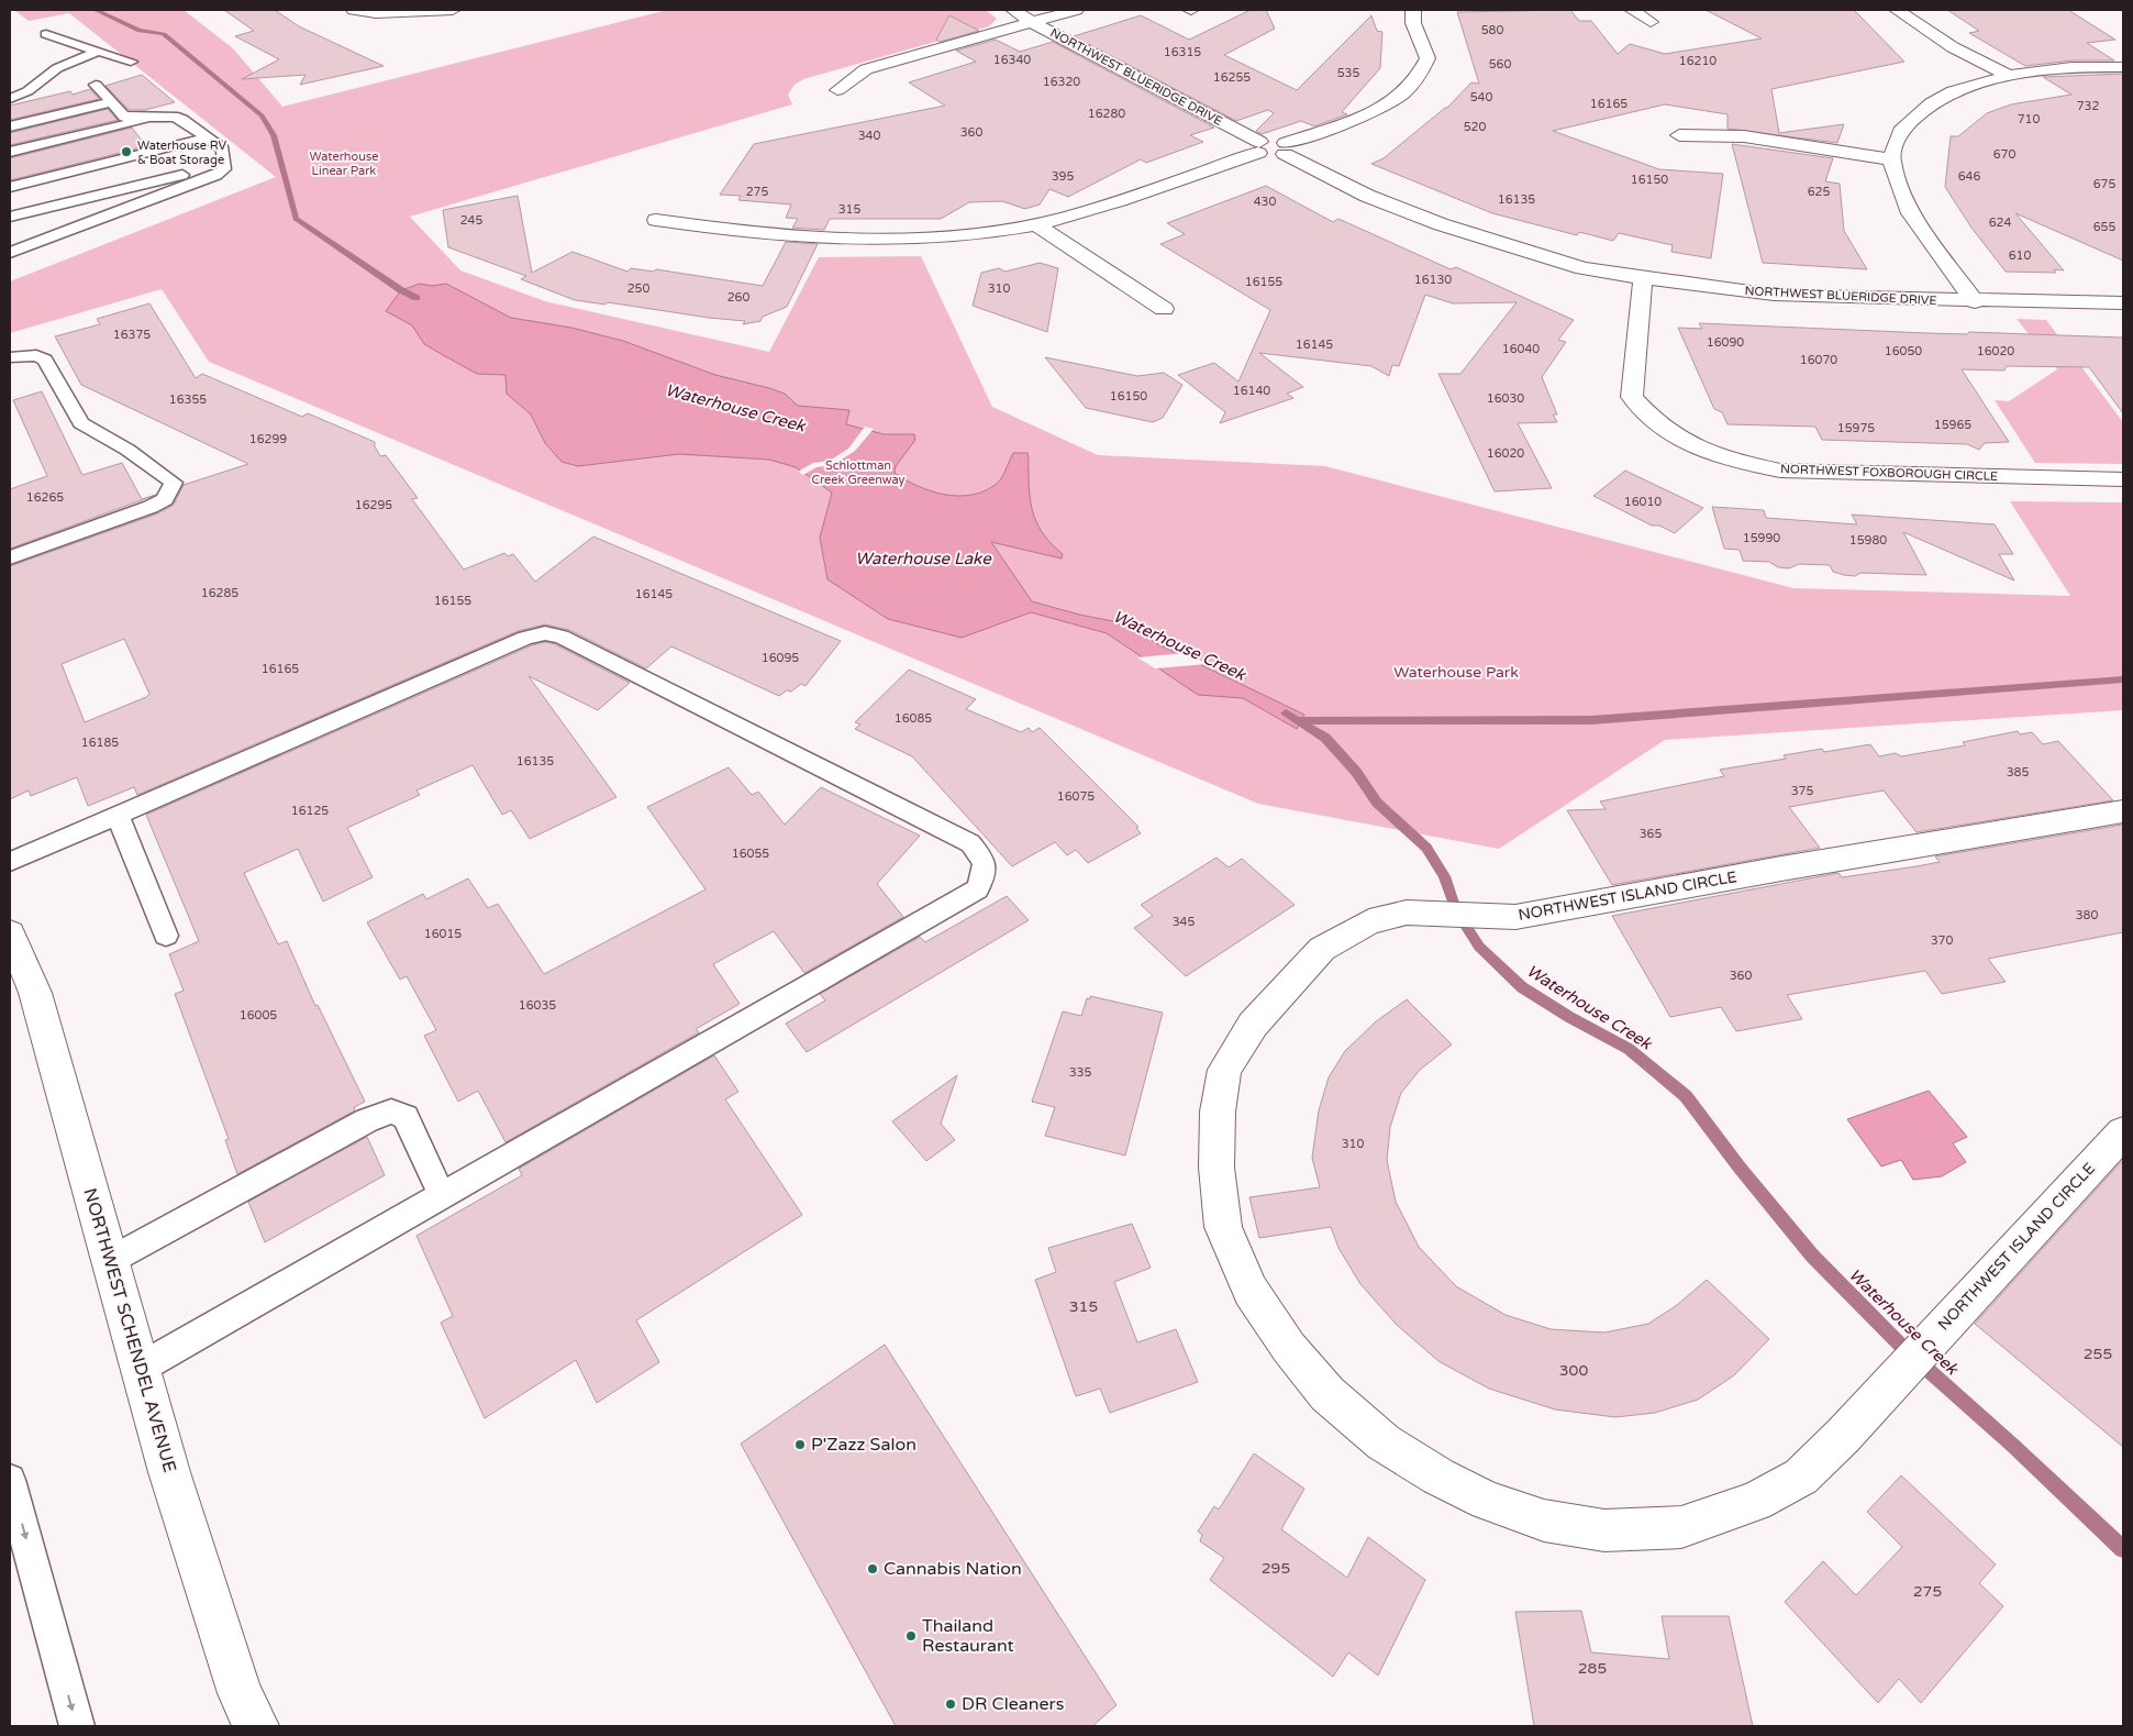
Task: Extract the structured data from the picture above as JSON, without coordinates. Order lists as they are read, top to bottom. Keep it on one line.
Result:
{"streets":{"street":["NORTHWEST BLUERIDGE DRIVE","NORTHWEST FOXBOROUGH CIRCLE","NORTHWEST ISLAND CIRCLE","NORTHWEST SCHENDEL AVENUE"]},"crossings":[["NORTHWEST BLUERIDGE DRIVE","NORTHWEST FOXBOROUGH CIRCLE"]],"water":["Waterhouse Creek","Waterhouse Lake"],"parks":["Waterhouse Linear Park","Schlottman Creek Greenway","Waterhouse Park"],"places":["Waterhouse RV & Boat Storage","P'Zazz Salon","Cannabis Nation","Thailand Restaurant","DR Cleaners"],"house_numbers":["580","16315","16340","16210","560","535","16255","16320","540","16165","732","16280","710","520","360","340","670","395","646","16150","675","275","625","16135","430","315","245","624","655","610","16130","16155","250","310","260","16375","16090","16145","16040","16050","16020","16070","16140","16150","16030","16355","15965","15975","16299","16020","16265","16010","16295","15990","15980","16285","16145","16155","16095","16165","16085","16185","16135","385","375","16075","16125","365","16055","380","345","16015","370","360","16035","16005","335","310","315","255","300","295","275","285"]}
